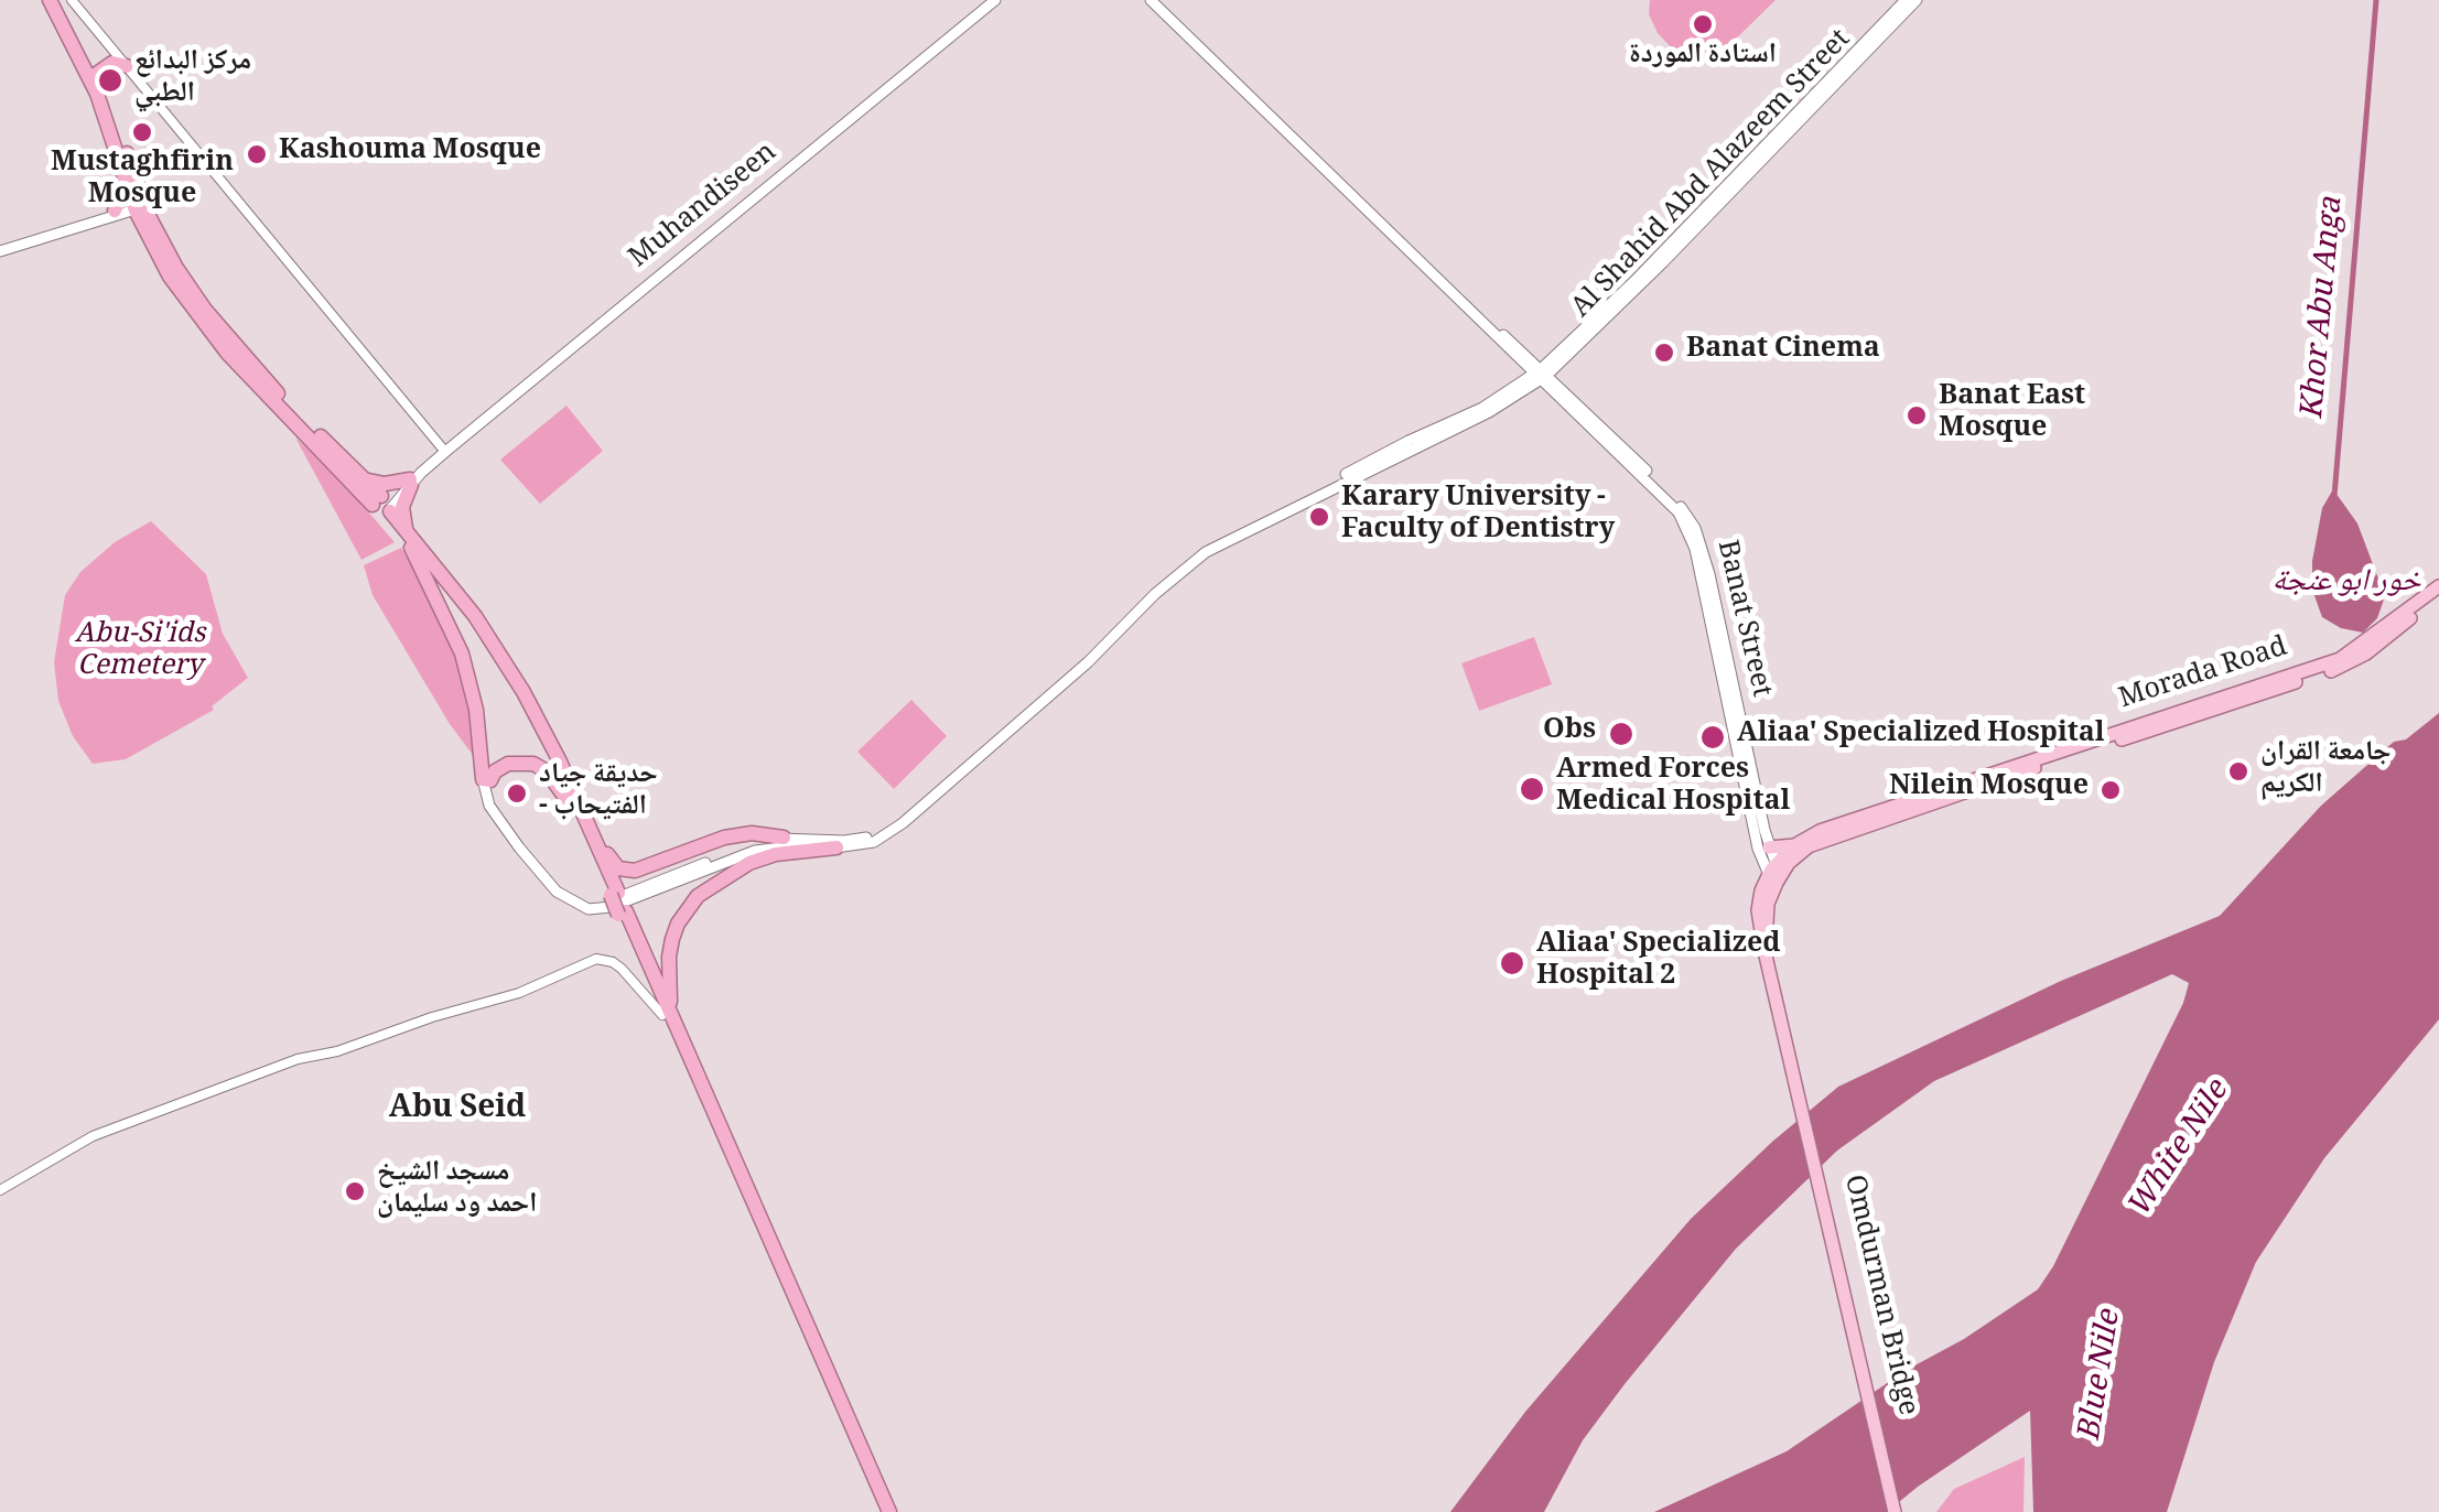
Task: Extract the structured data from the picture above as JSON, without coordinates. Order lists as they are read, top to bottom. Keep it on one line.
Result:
{"streets":{"main road":["Al Shahid Abd Alazeem Street","Muhandiseen","Banat Street","Morada Road","Omdurman Bridge"]},"crossings":[["Al Shahid Abd Alazeem Street","Banat Street"],["Banat Street","Morada Road"],["Banat Street","Omdurman Bridge"],["Morada Road","Omdurman Bridge"]],"districts":["Abu Seid"],"water":["Khor Abu Anga","خور ابو عنجة","White Nile","Blue Nile"],"parks":["Abu-Si'ids Cemetery"],"places":["استادة الموردة","مركز البدائع الطبي","Mustaghfirin Mosque","Kashouma Mosque","Banat Cinema","Banat East Mosque","Karary University - Faculty of Dentistry","Obs","Aliaa' Specialized Hospital","جامعة القران الكريم","Armed Forces Medical Hospital","Nilein Mosque","حديقة جياد - الفتيحاب","Aliaa' Specialized Hospital 2","مسجد الشيخ احمد ود سليمان"]}
